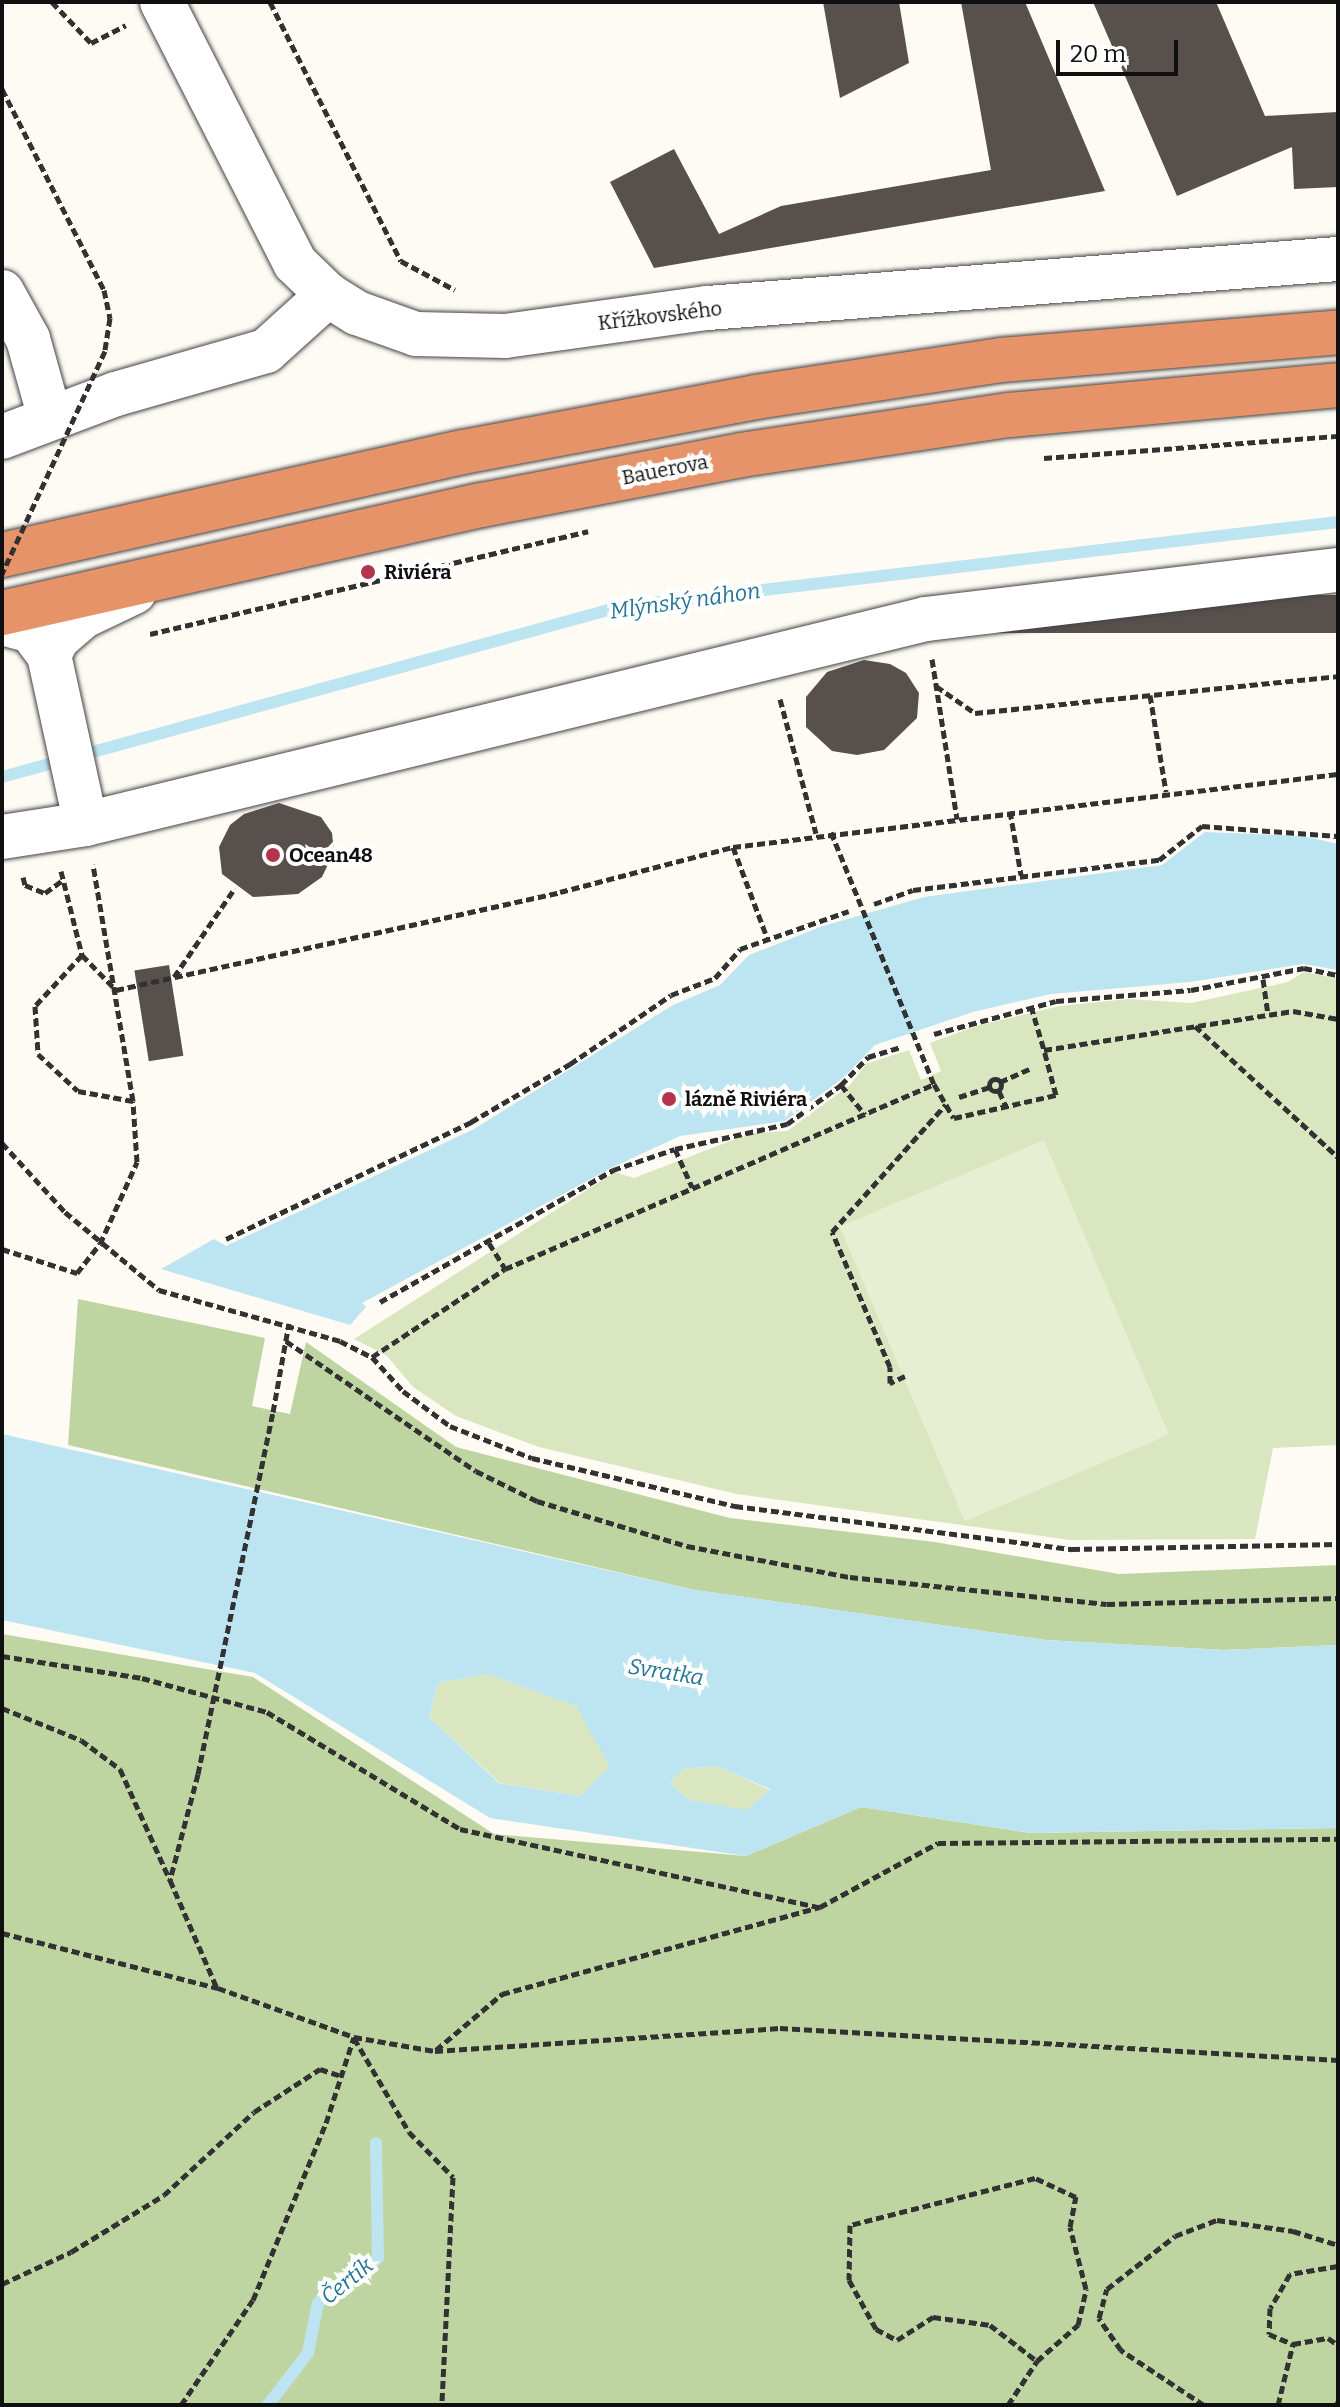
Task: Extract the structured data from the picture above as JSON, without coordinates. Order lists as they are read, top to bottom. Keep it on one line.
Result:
{"streets":{"highway":["Bauerova"],"street":["Křížkovského"]},"water":["Mlýnský náhon","Svratka","Čertík"],"places":["Riviéra","Ocean48","lázně Riviéra"],"scale_bar":"20 m"}
